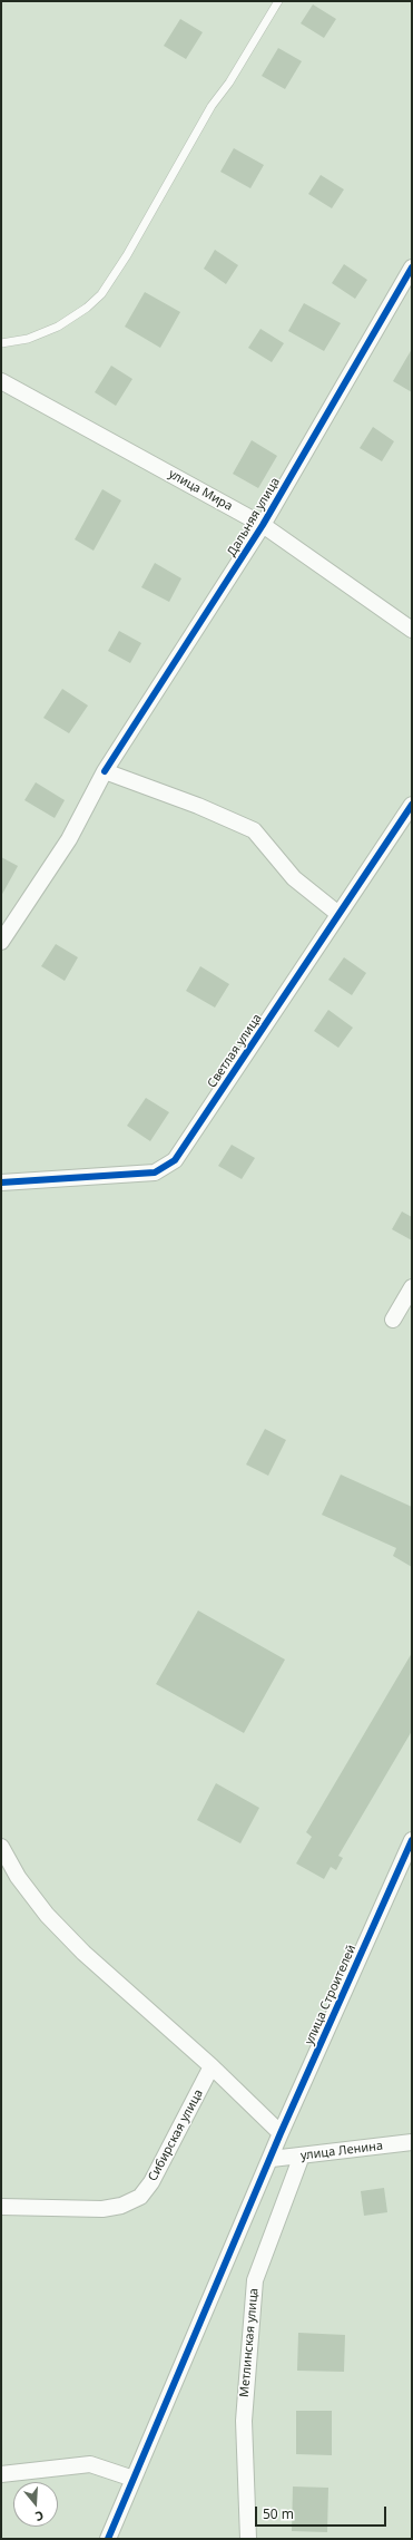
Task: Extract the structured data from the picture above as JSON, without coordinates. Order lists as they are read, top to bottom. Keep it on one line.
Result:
{"streets":{"street":["улица Мира","Дальняя улица","Светлая улица","улица Строителей","Сибирская улица","улица Ленина","Метлинская улица"]},"crossings":[["улица Мира","Дальняя улица"],["улица Строителей","улица Ленина"],["улица Ленина","Метлинская улица"]],"scale_bar":"50 m","north":"bottom"}
